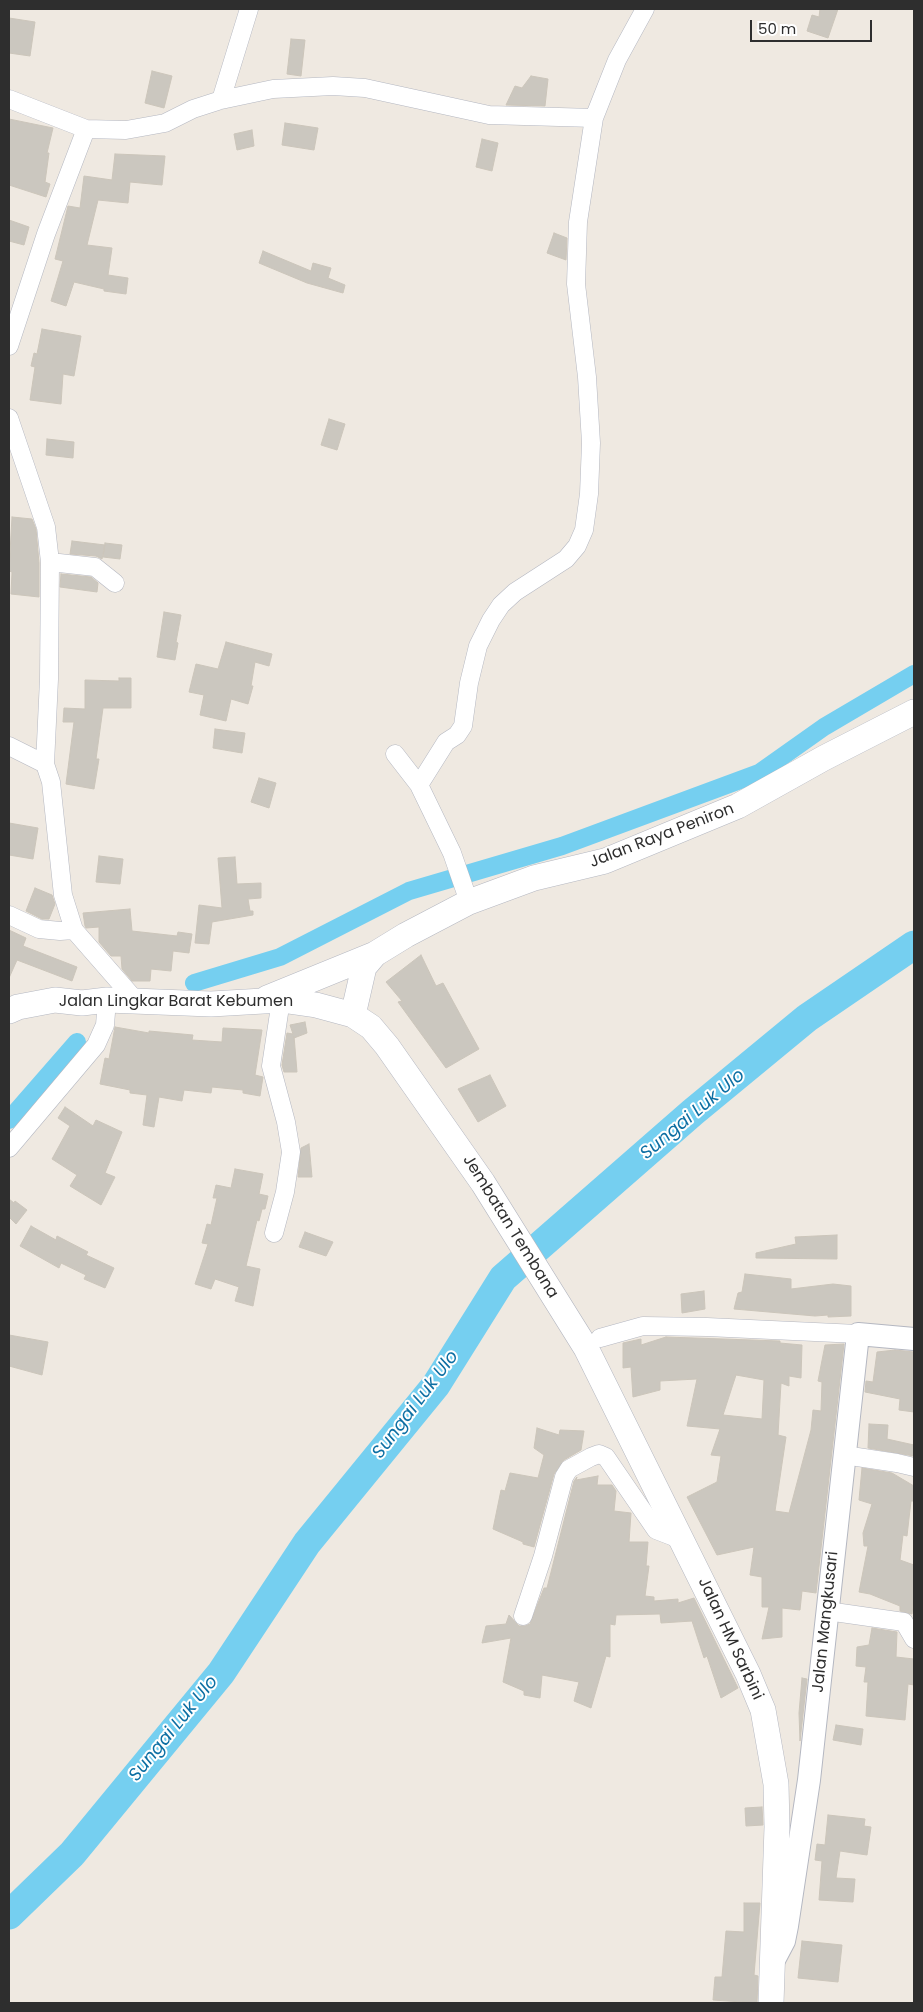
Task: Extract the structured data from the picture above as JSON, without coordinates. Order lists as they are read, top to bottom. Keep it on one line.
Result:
{"streets":{"main road":["Jalan Raya Peniron","Jalan Lingkar Barat Kebumen","Jembatan Tembana","Jalan HM Sarbini"],"street":["Jalan Mangkusari"]},"crossings":[["Jalan Raya Peniron","Jalan Lingkar Barat Kebumen"],["Jalan Lingkar Barat Kebumen","Jembatan Tembana"],["Jembatan Tembana","Jalan HM Sarbini"],["Jalan Mangkusari","Jalan HM Sarbini"]],"water":["Sungai Luk Ulo"],"scale_bar":"50 m"}
